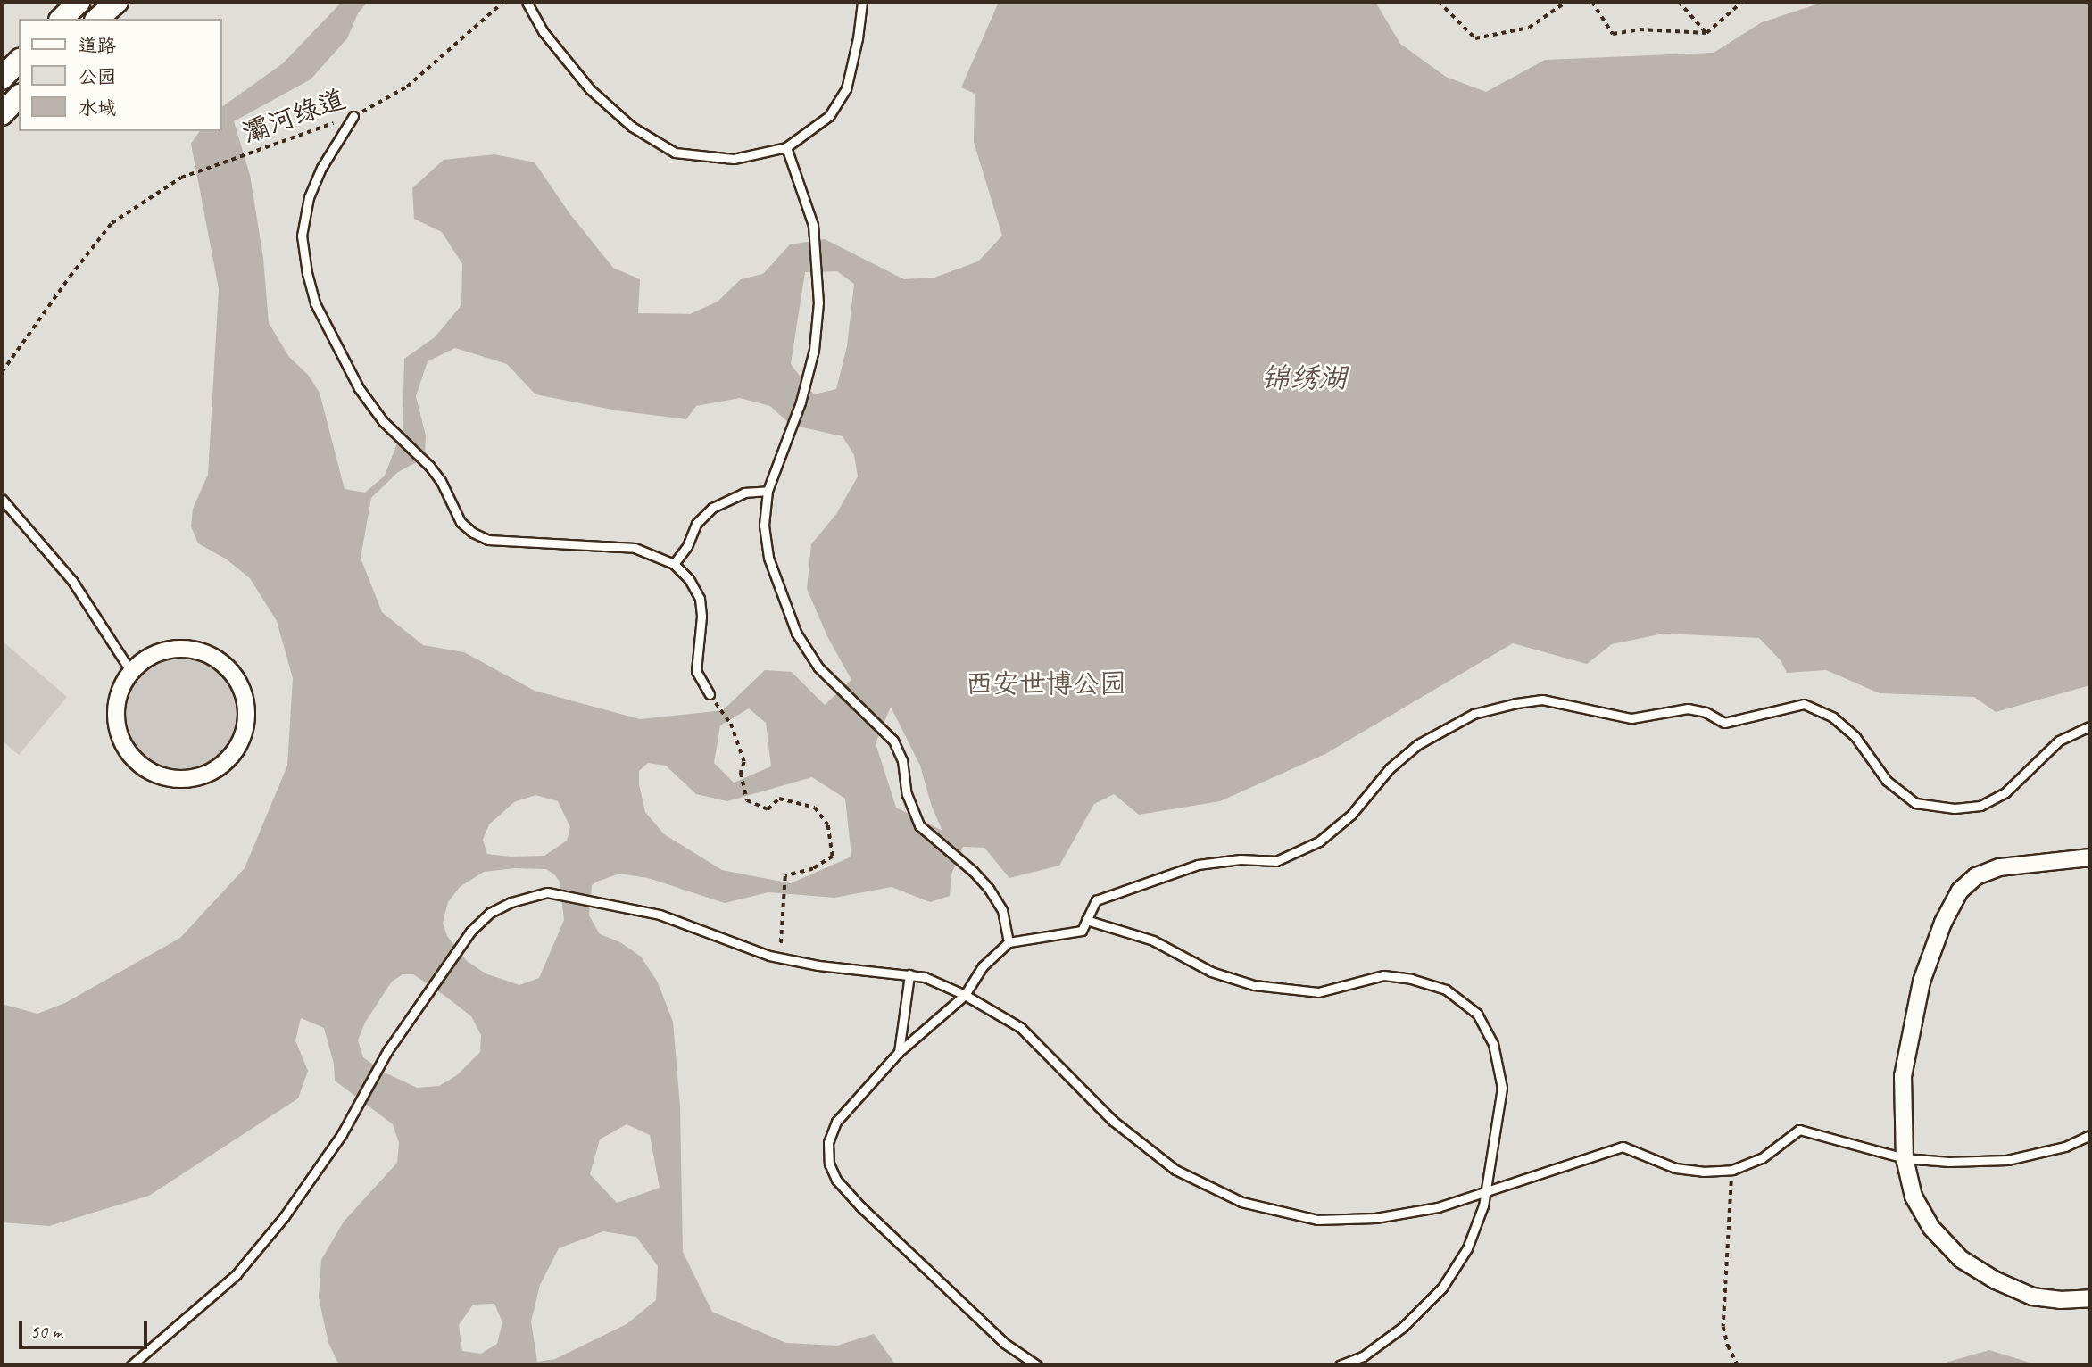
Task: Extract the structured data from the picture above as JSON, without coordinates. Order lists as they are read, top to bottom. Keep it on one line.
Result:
{"streets":{"path":["灞河绿道"]},"water":["锦绣湖"],"parks":["西安世博公园"],"legend":["道路","公园","水域"],"scale_bar":"50 m"}
